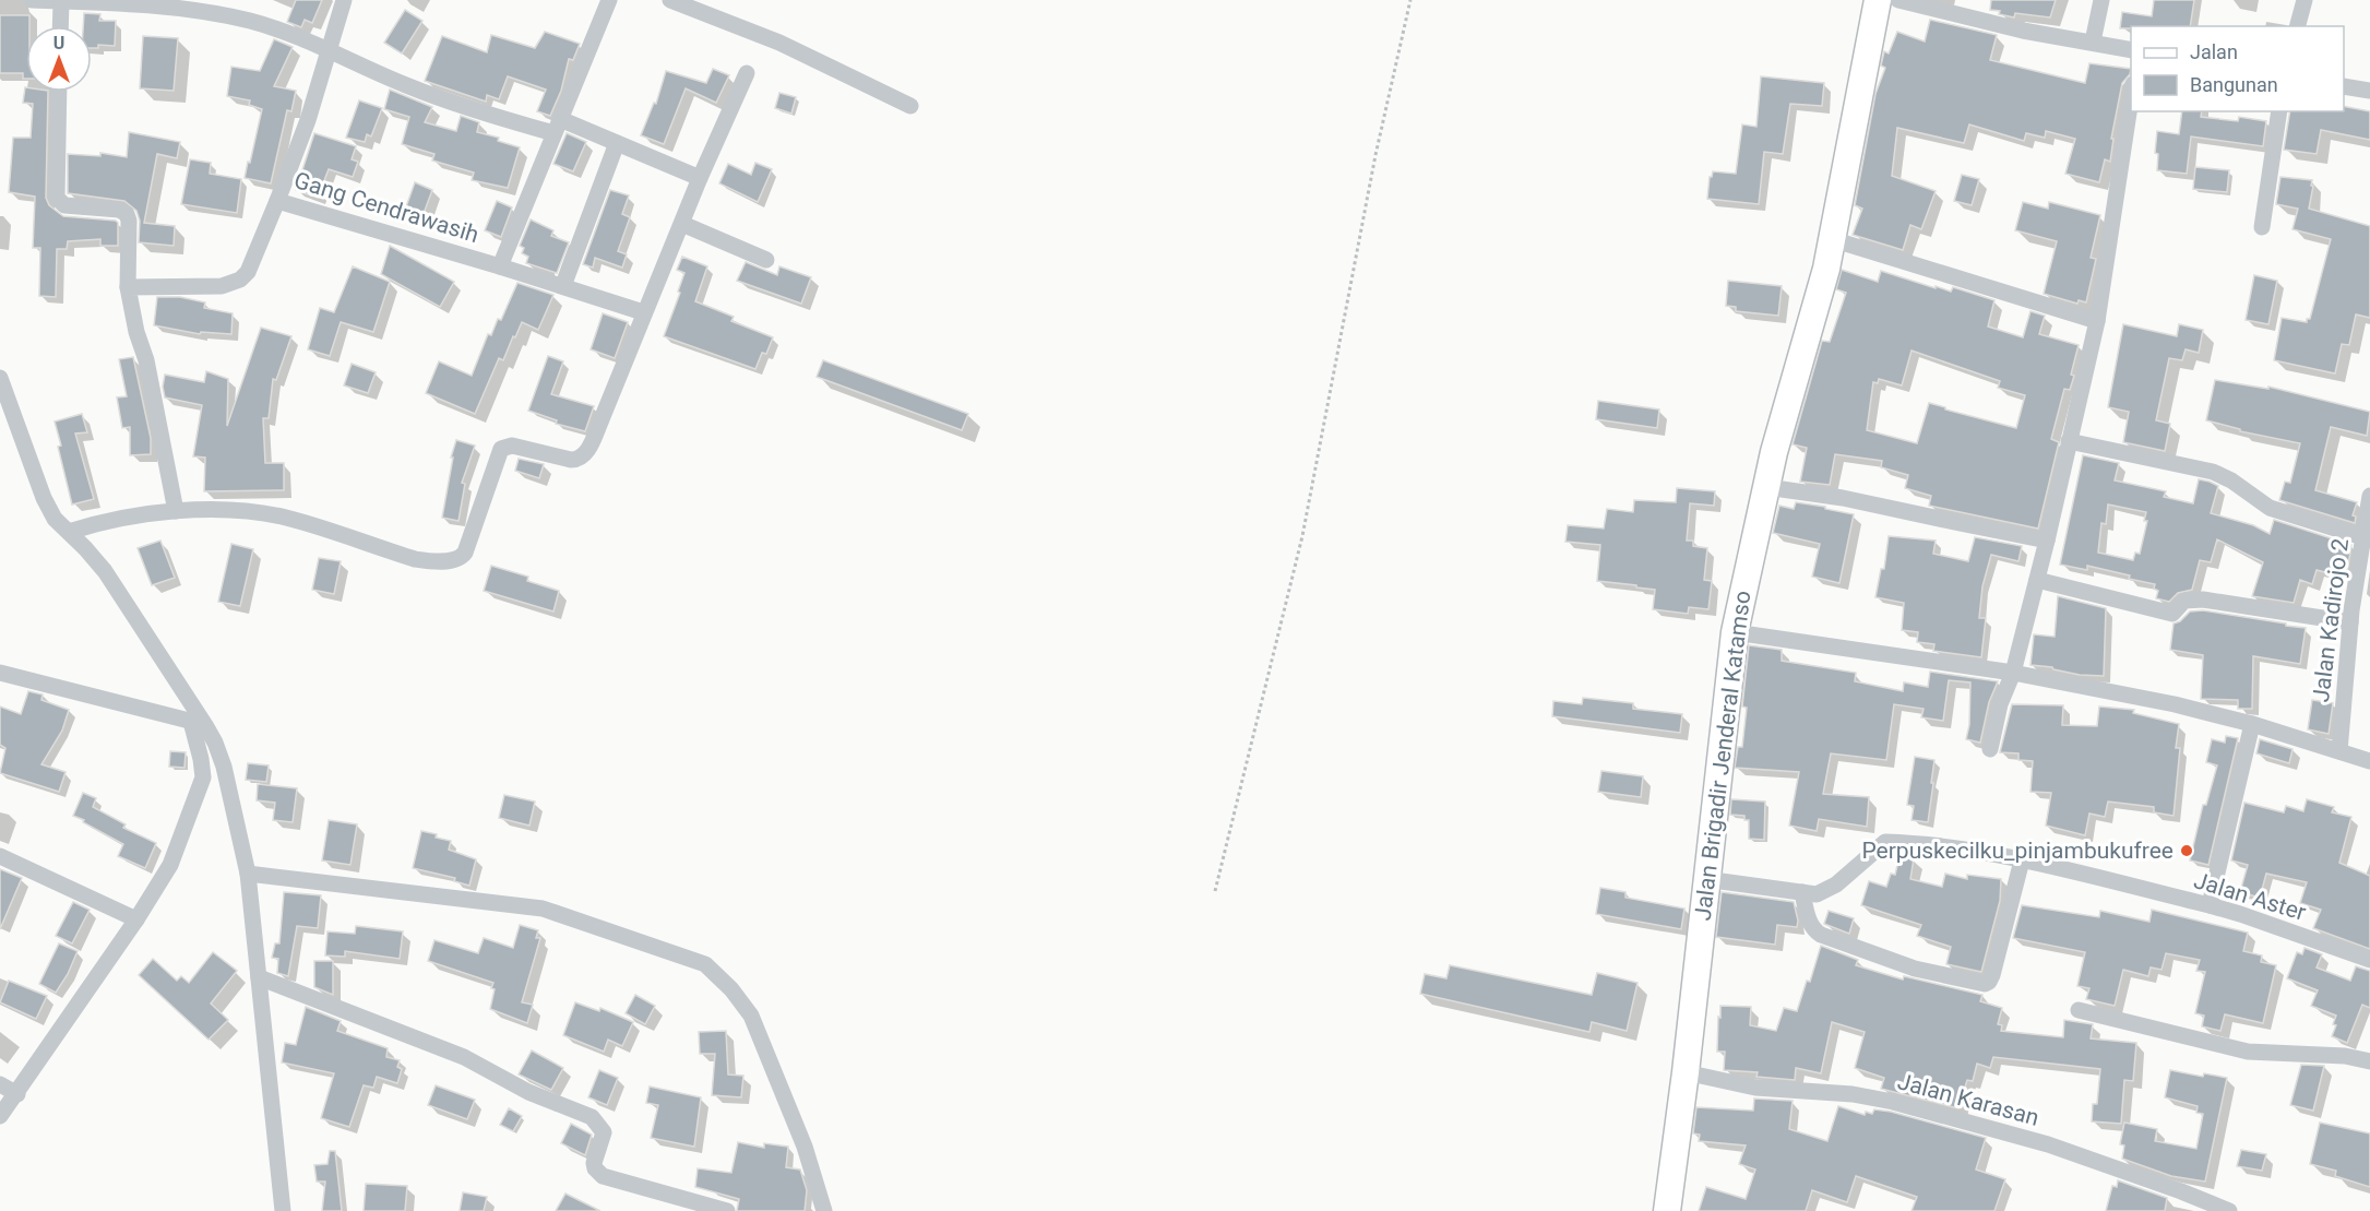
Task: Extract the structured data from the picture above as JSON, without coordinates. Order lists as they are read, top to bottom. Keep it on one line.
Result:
{"streets":{"main road":["Jalan Brigadir Jenderal Katamso"],"street":["Gang Cendrawasih","Jalan Kadirojo 2","Jalan Aster","Jalan Karasan"]},"crossings":[["Jalan Brigadir Jenderal Katamso","Jalan Aster"],["Jalan Brigadir Jenderal Katamso","Jalan Karasan"]],"places":["Perpuskecilku_pinjambukufree"],"legend":["Jalan","Bangunan"],"north":"top"}
